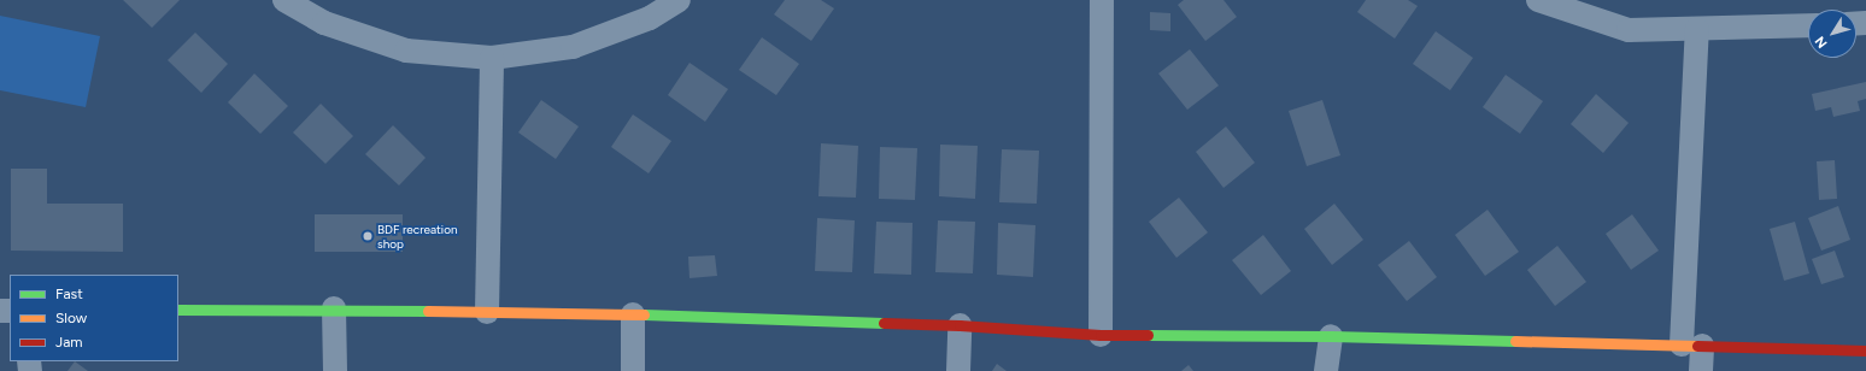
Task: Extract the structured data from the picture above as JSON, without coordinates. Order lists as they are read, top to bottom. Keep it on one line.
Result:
{"places":["BDF recreation shop"],"legend":["Fast","Slow","Jam"],"north":"bottom left"}
